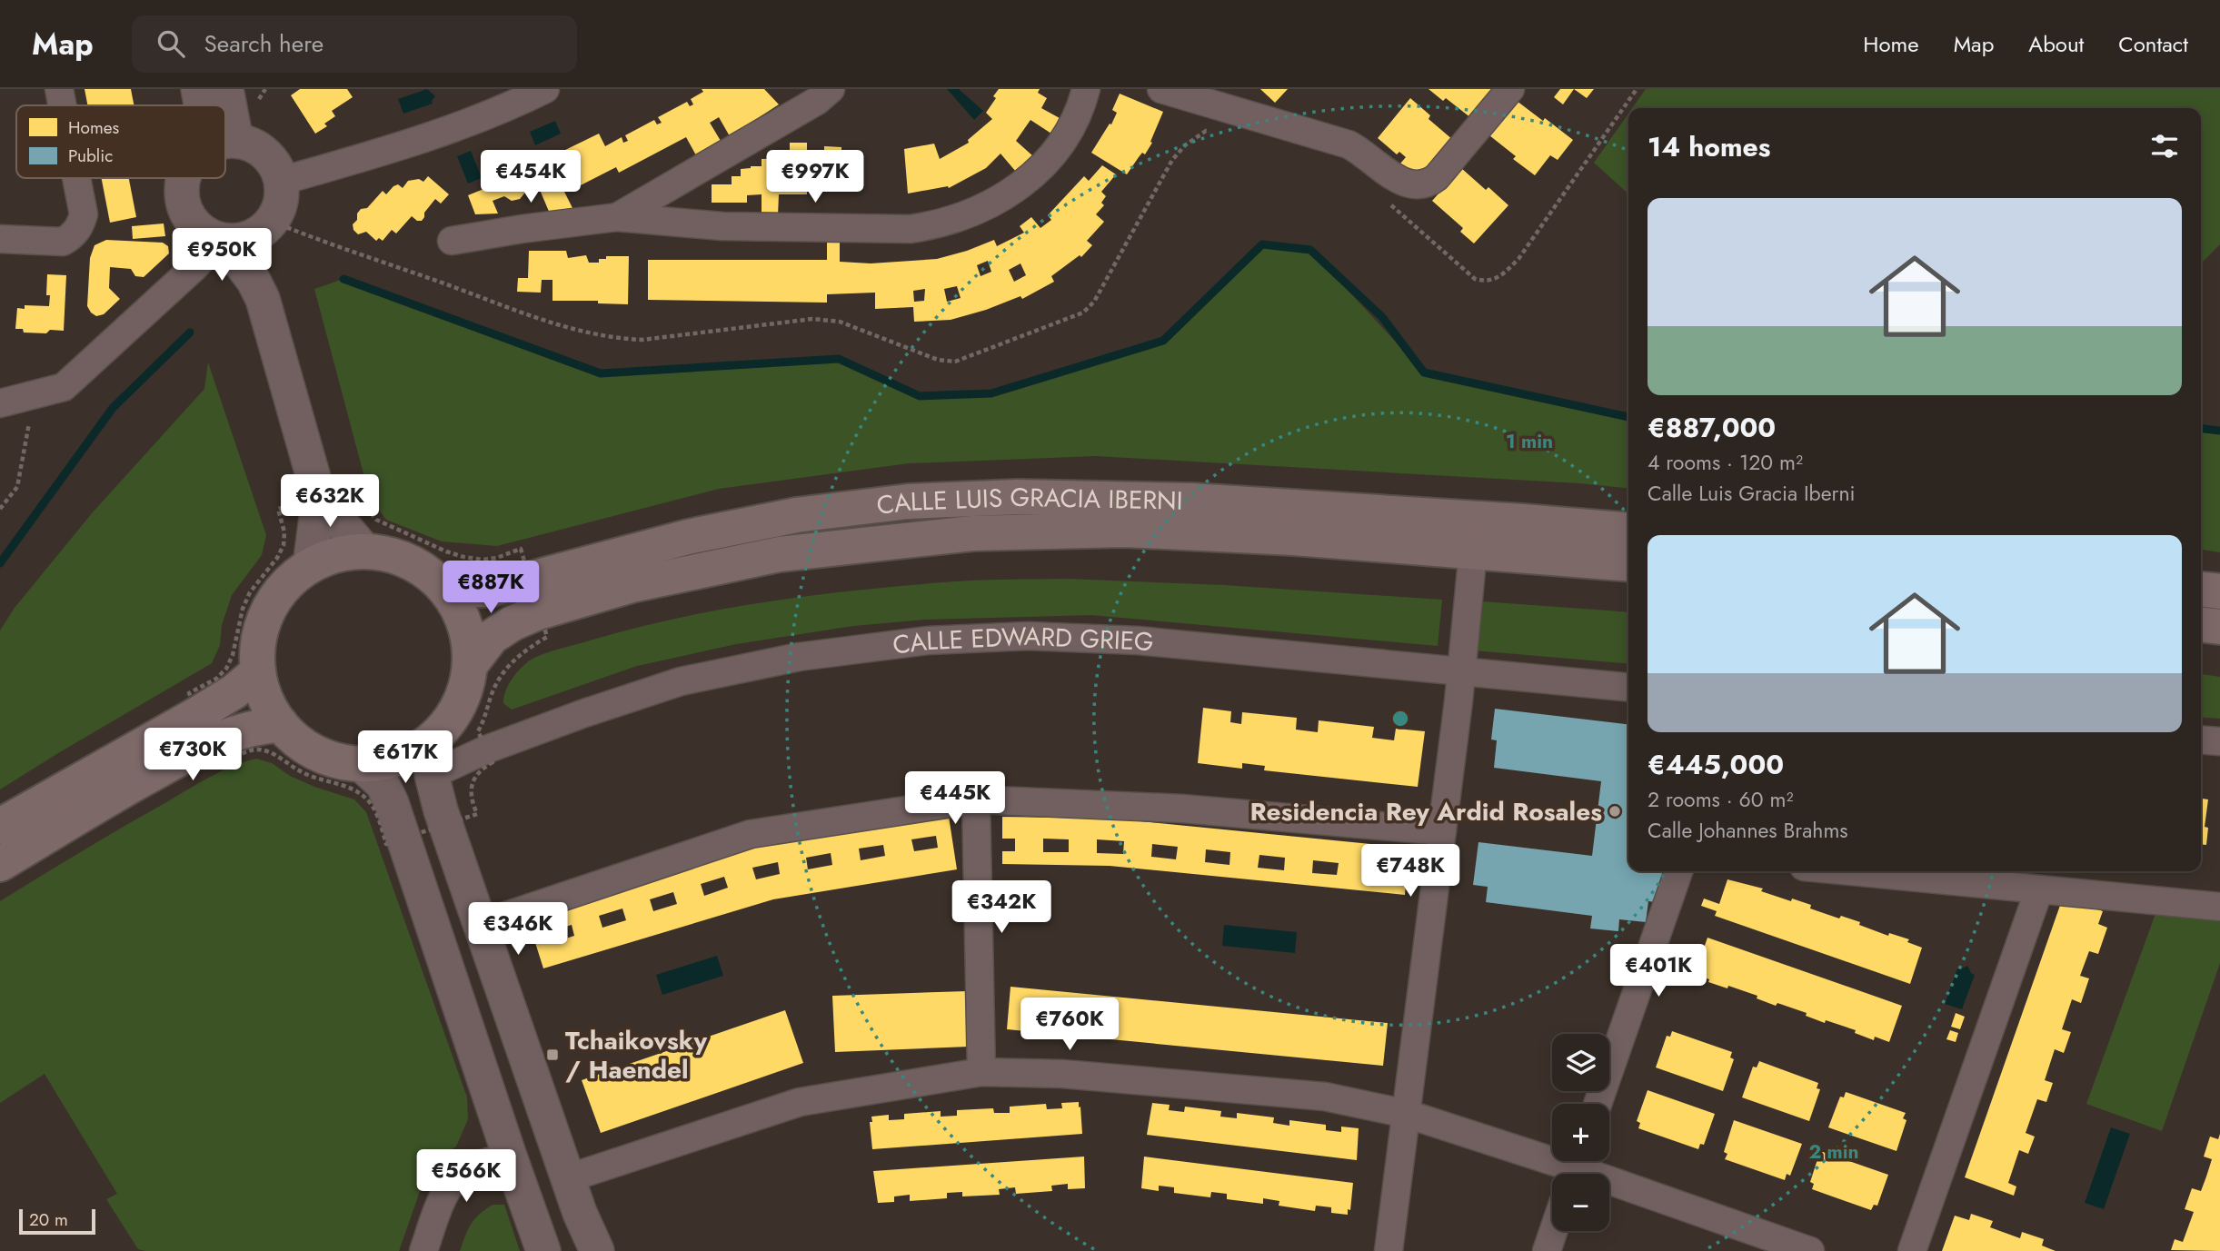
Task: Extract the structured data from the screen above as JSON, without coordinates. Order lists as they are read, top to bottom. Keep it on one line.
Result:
{"streets":{"main road":["CALLE LUIS GRACIA IBERNI"],"street":["CALLE EDWARD GRIEG"]},"crossings":[["CALLE LUIS GRACIA IBERNI","CALLE EDWARD GRIEG"]],"places":{"other":["Residencia Rey Ardid Rosales"],"transit":["Tchaikovsky / Haendel"]},"legend":["Homes","Public"],"scale_bar":"20 m","page":{"header":"Map","search":"Search here","nav":["Home","Map","About","Contact"],"heading":"14 homes","price":["€454K","€997K","€950K","€632K","€887K","€730K","€617K","€445K","€748K","€342K","€346K","€401K","€760K","€566K"],"list":[{"name":"€887,000","note":"4 rooms · 120 m² · Calle Luis Gracia Iberni"},{"name":"€445,000","note":"2 rooms · 60 m² · Calle Johannes Brahms"}],"map_buttons":["+","−"],"scale":"20 m"},"rings":["1 min","2 min"]}
